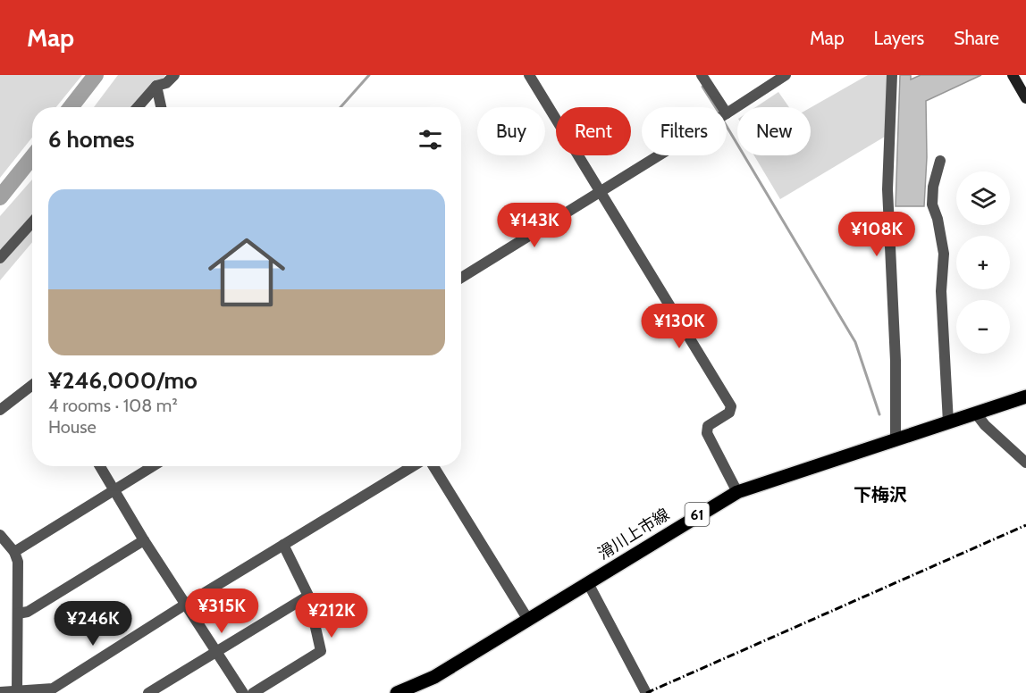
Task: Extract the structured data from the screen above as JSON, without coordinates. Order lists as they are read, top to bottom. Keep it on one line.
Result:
{"streets":{"main road":["61","滑川上市線"]},"districts":["下梅沢"],"page":{"header":"Map","nav":["Map","Layers","Share"],"chip":["Buy","Rent","Filters","New"],"heading":"6 homes","map_buttons":["+","−"],"list":[{"name":"¥246,000/mo","note":"4 rooms · 108 m² · House"}],"price":["¥143K","¥108K","¥130K","¥315K","¥212K","¥246K"]}}
